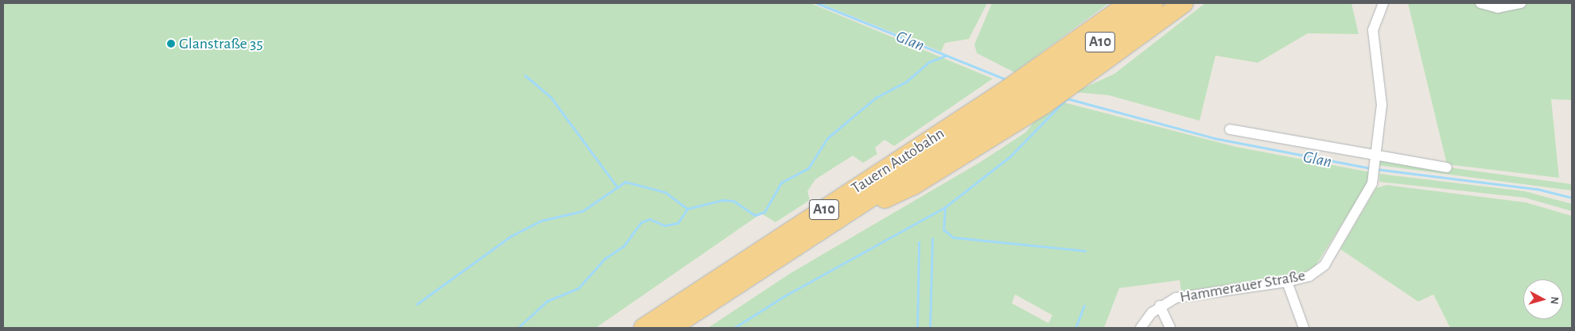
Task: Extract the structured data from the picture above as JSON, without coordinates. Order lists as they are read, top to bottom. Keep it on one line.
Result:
{"streets":{"highway":["A10","Tauern Autobahn"],"street":["Hammerauer Straße"]},"water":["Glan"],"places":["Glanstraße 35"],"north":"right"}
